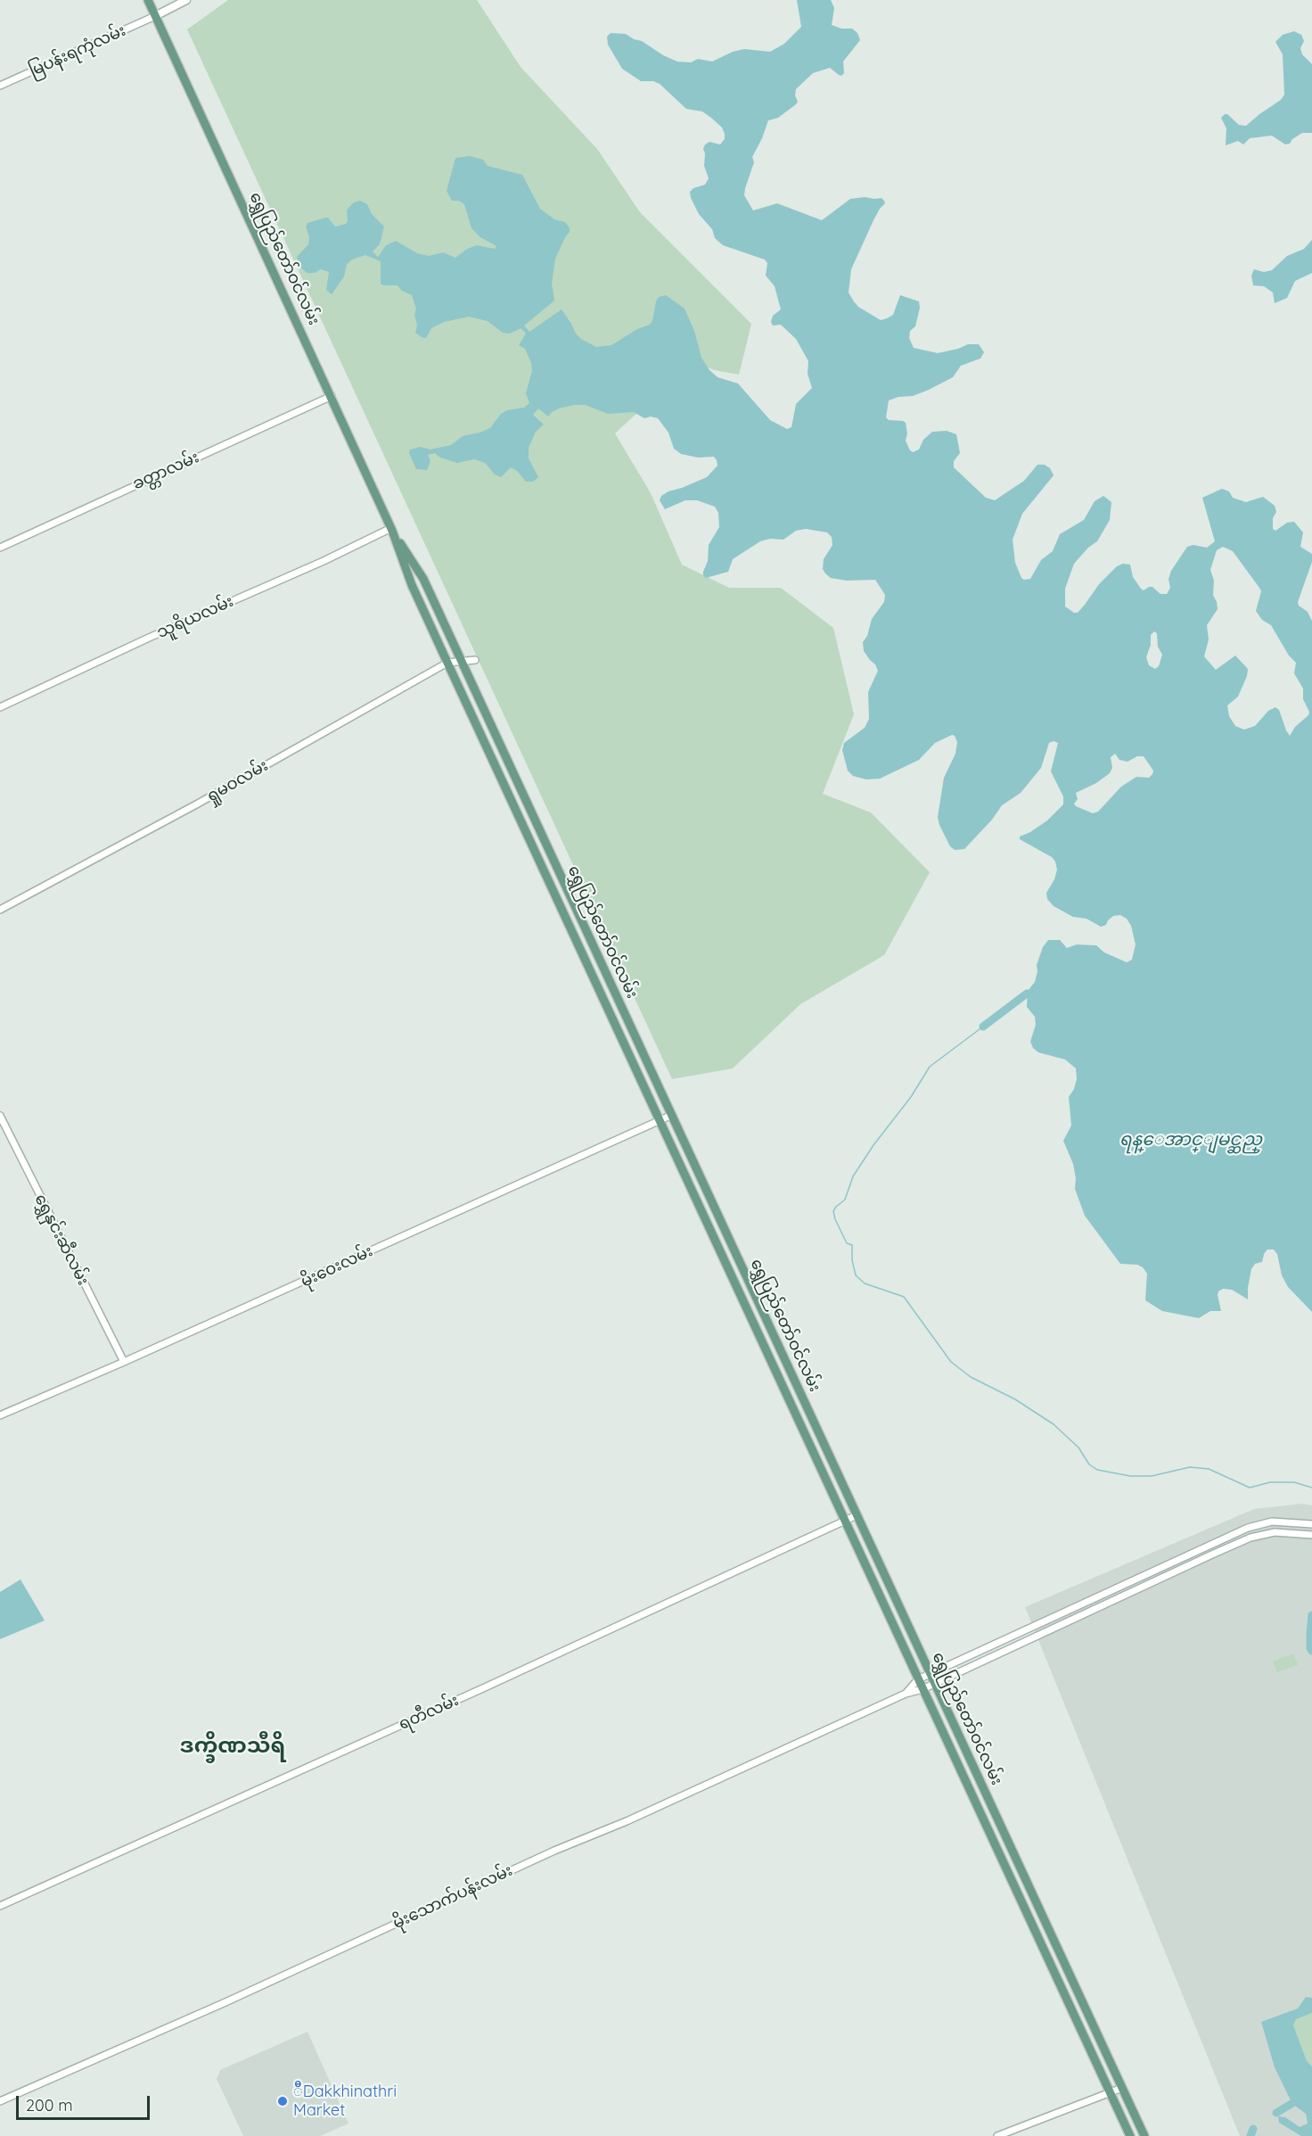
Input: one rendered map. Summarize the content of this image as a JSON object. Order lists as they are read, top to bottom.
{
  "streets": {
    "main road": ["ရွှေပြည်တော်ဝင်လမ်း"],
    "street": [
      "မြပန်းရကုံလမ်း",
      "ခတ္တာလမ်း",
      "သူရိယလမ်း",
      "ရှုမဝလမ်း",
      "ရွှေနှင်းဆီလမ်း",
      "မိုးဝေးလမ်း",
      "ရတီလမ်း",
      "မိုးသောက်ပန်းလမ်း"
    ]
  },
  "crossings": [
    ["မြပန်းရကုံလမ်း", "ရွှေပြည်တော်ဝင်လမ်း"],
    ["ရွှေပြည်တော်ဝင်လမ်း", "ခတ္တာလမ်း"],
    ["ရွှေပြည်တော်ဝင်လမ်း", "သူရိယလမ်း"],
    ["ရွှေပြည်တော်ဝင်လမ်း", "ရှုမဝလမ်း"],
    ["ရွှေပြည်တော်ဝင်လမ်း", "မိုးဝေးလမ်း"],
    ["ရွှေပြည်တော်ဝင်လမ်း", "ရတီလမ်း"],
    ["ရွှေနှင်းဆီလမ်း", "မိုးဝေးလမ်း"]
  ],
  "districts": ["ဒက္ခိဏသီရိ"],
  "water": ["ရန္ေအာင္ျမင္ဆည္"],
  "places": ["ီDakkhinathri Market"],
  "scale_bar": "200 m"
}
